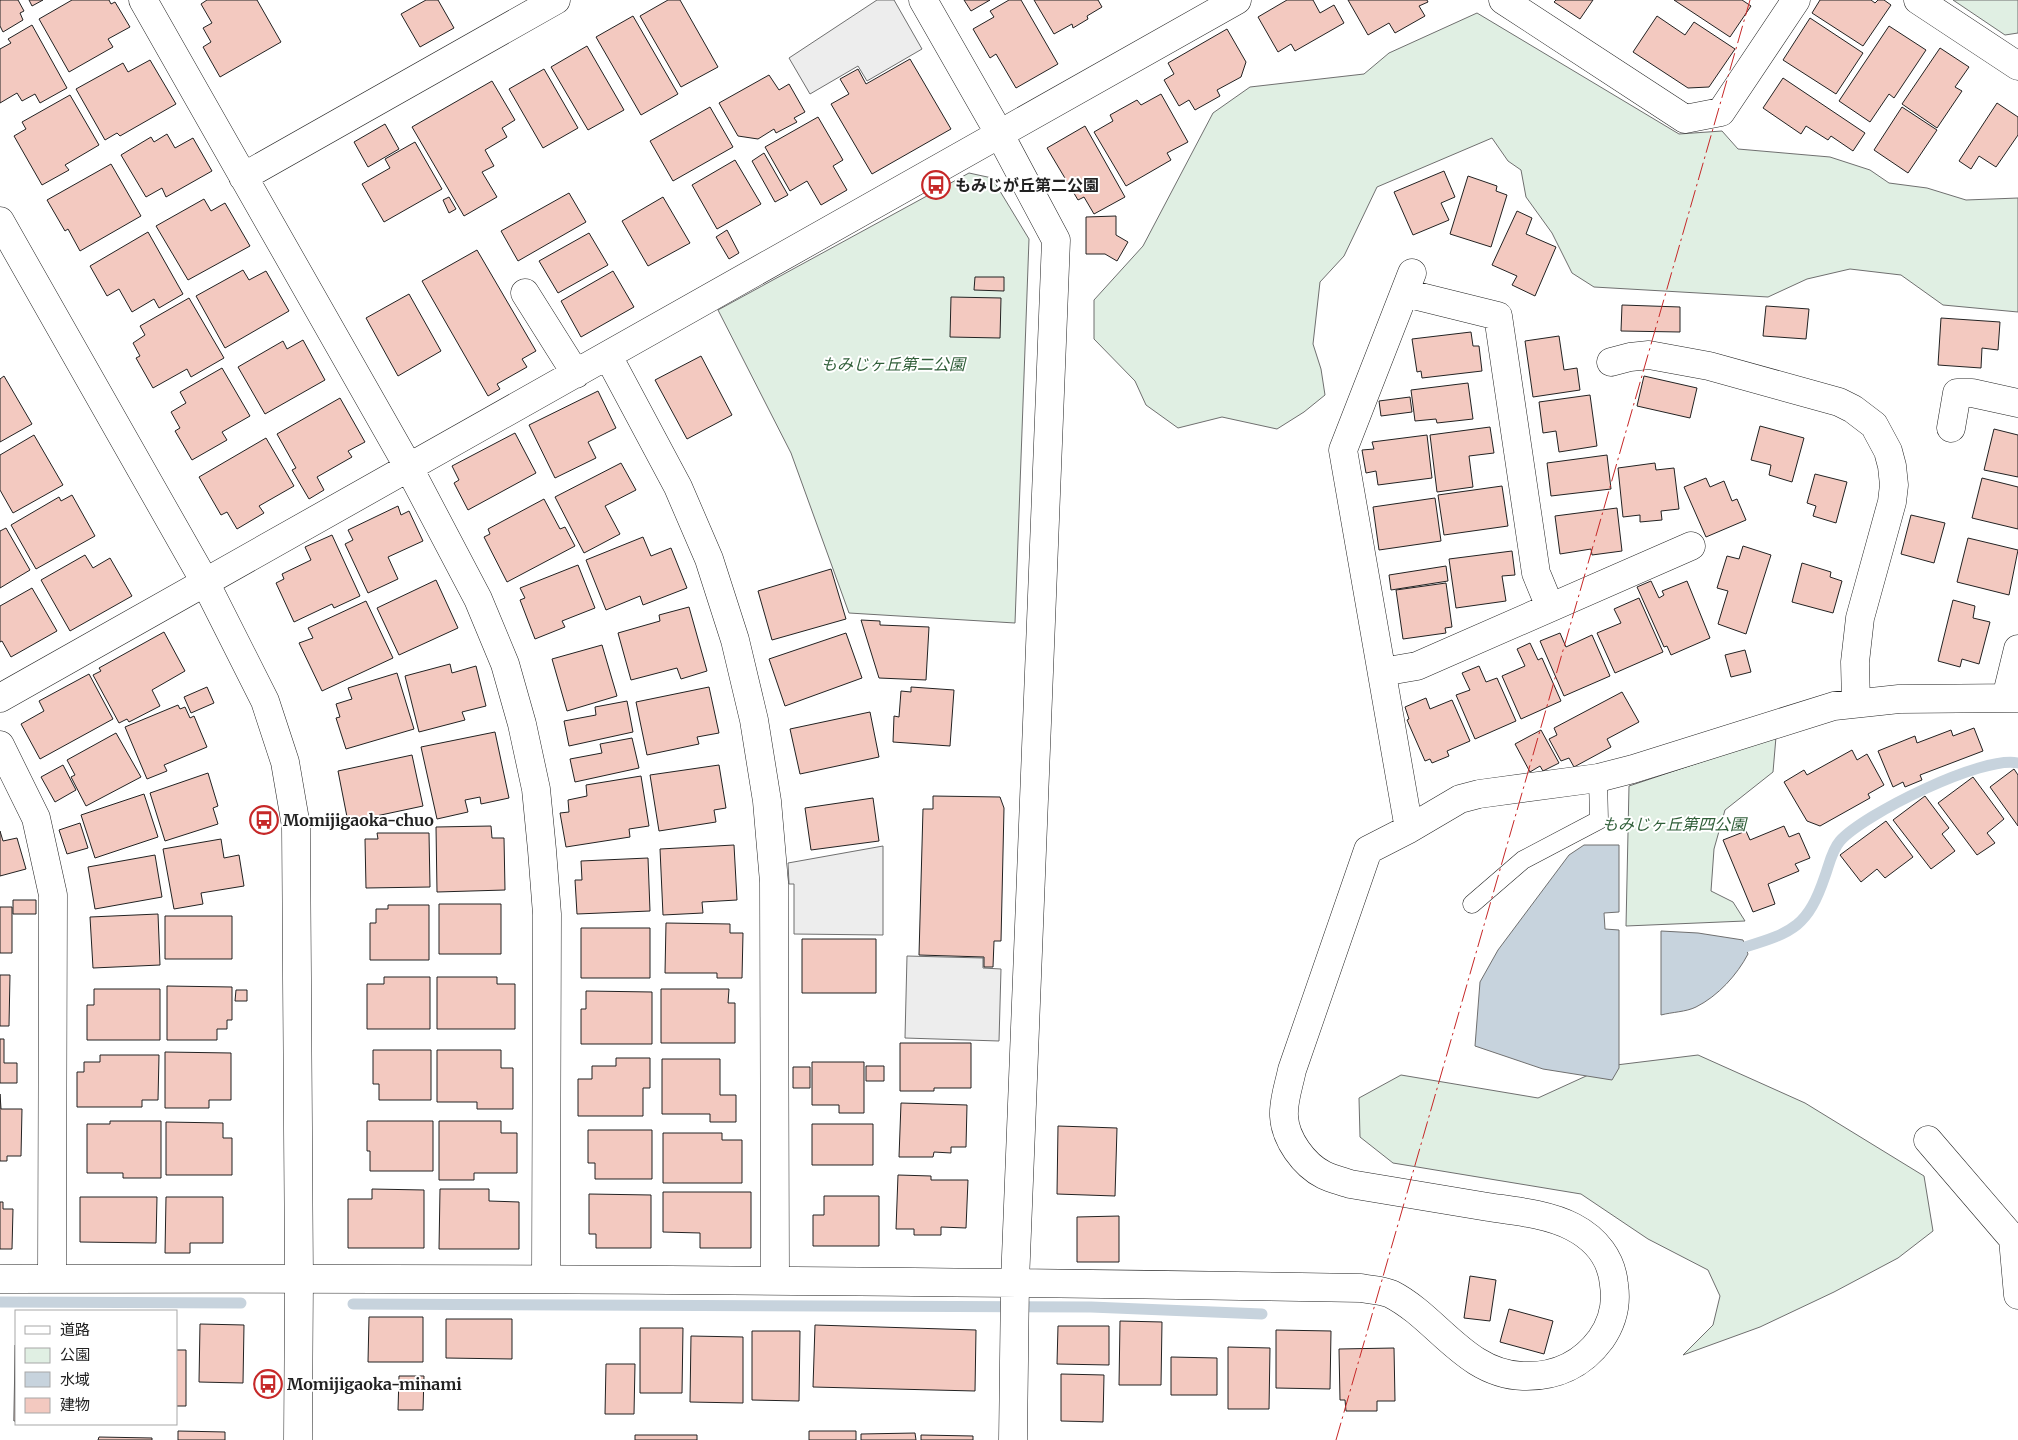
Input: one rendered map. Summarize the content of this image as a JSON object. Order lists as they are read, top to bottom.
{
  "parks": ["もみじヶ丘第二公園", "もみじヶ丘第四公園"],
  "places": {
    "bus stop": ["もみじが丘第二公園", "Momijigaoka-chuo", "Momijigaoka-minami"]
  },
  "legend": [
    "道路",
    "公園",
    "水域",
    "建物"
  ]
}
